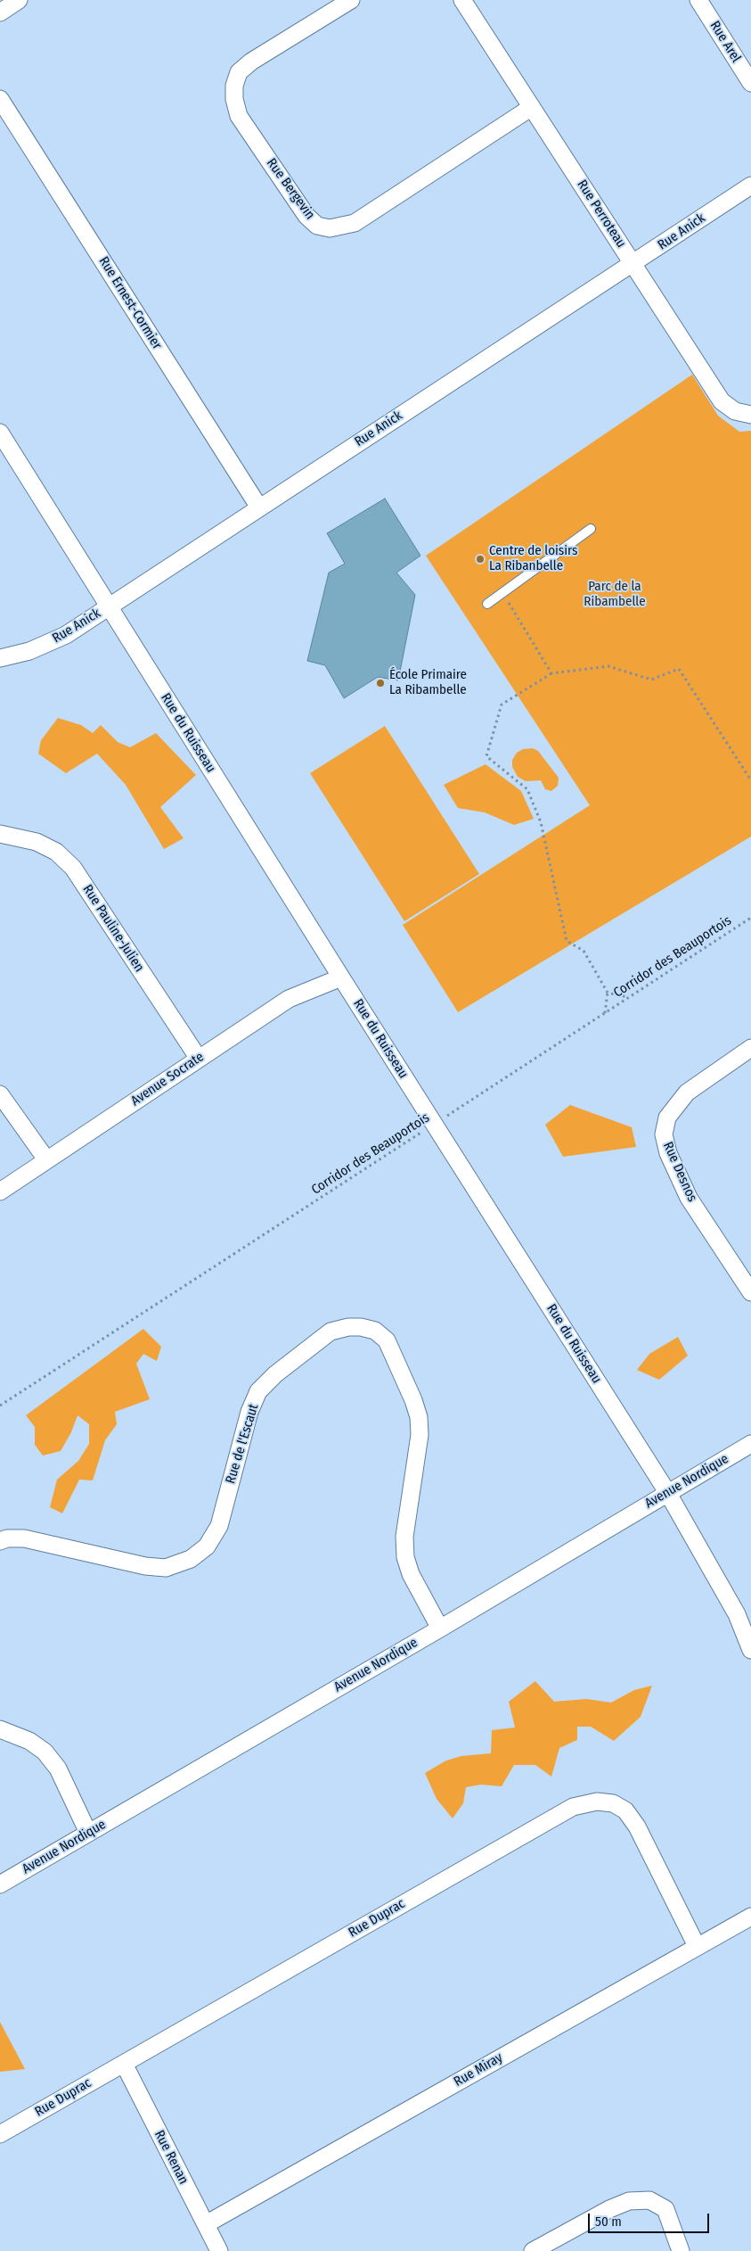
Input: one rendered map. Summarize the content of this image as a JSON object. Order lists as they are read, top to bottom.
{
  "streets": {
    "street": [
      "Rue Arel",
      "Rue Bergevin",
      "Rue Perroteau",
      "Rue Anick",
      "Rue Ernest-Cormier",
      "Rue du Ruisseau",
      "Rue Pauline-Julien",
      "Avenue Socrate",
      "Rue Desnos",
      "Rue de l'Escaut",
      "Avenue Nordique",
      "Rue Duprac",
      "Rue Miray",
      "Rue Renan"
    ],
    "path": ["Corridor des Beauportois"]
  },
  "crossings": [
    ["Rue Bergevin", "Rue Perroteau"],
    ["Rue Perroteau", "Rue Anick"],
    ["Rue Anick", "Rue Ernest-Cormier"],
    ["Rue Anick", "Rue du Ruisseau"],
    ["Rue du Ruisseau", "Corridor des Beauportois"],
    ["Rue du Ruisseau", "Avenue Socrate"],
    ["Rue du Ruisseau", "Avenue Nordique"],
    ["Rue Pauline-Julien", "Avenue Socrate"],
    ["Rue de l'Escaut", "Avenue Nordique"],
    ["Rue Duprac", "Rue Miray"],
    ["Rue Duprac", "Rue Renan"],
    ["Rue Miray", "Rue Renan"]
  ],
  "parks": ["Parc de la Ribambelle"],
  "places": ["Centre de loisirs La Ribanbelle", "École Primaire La Ribambelle"],
  "scale_bar": "50 m"
}
